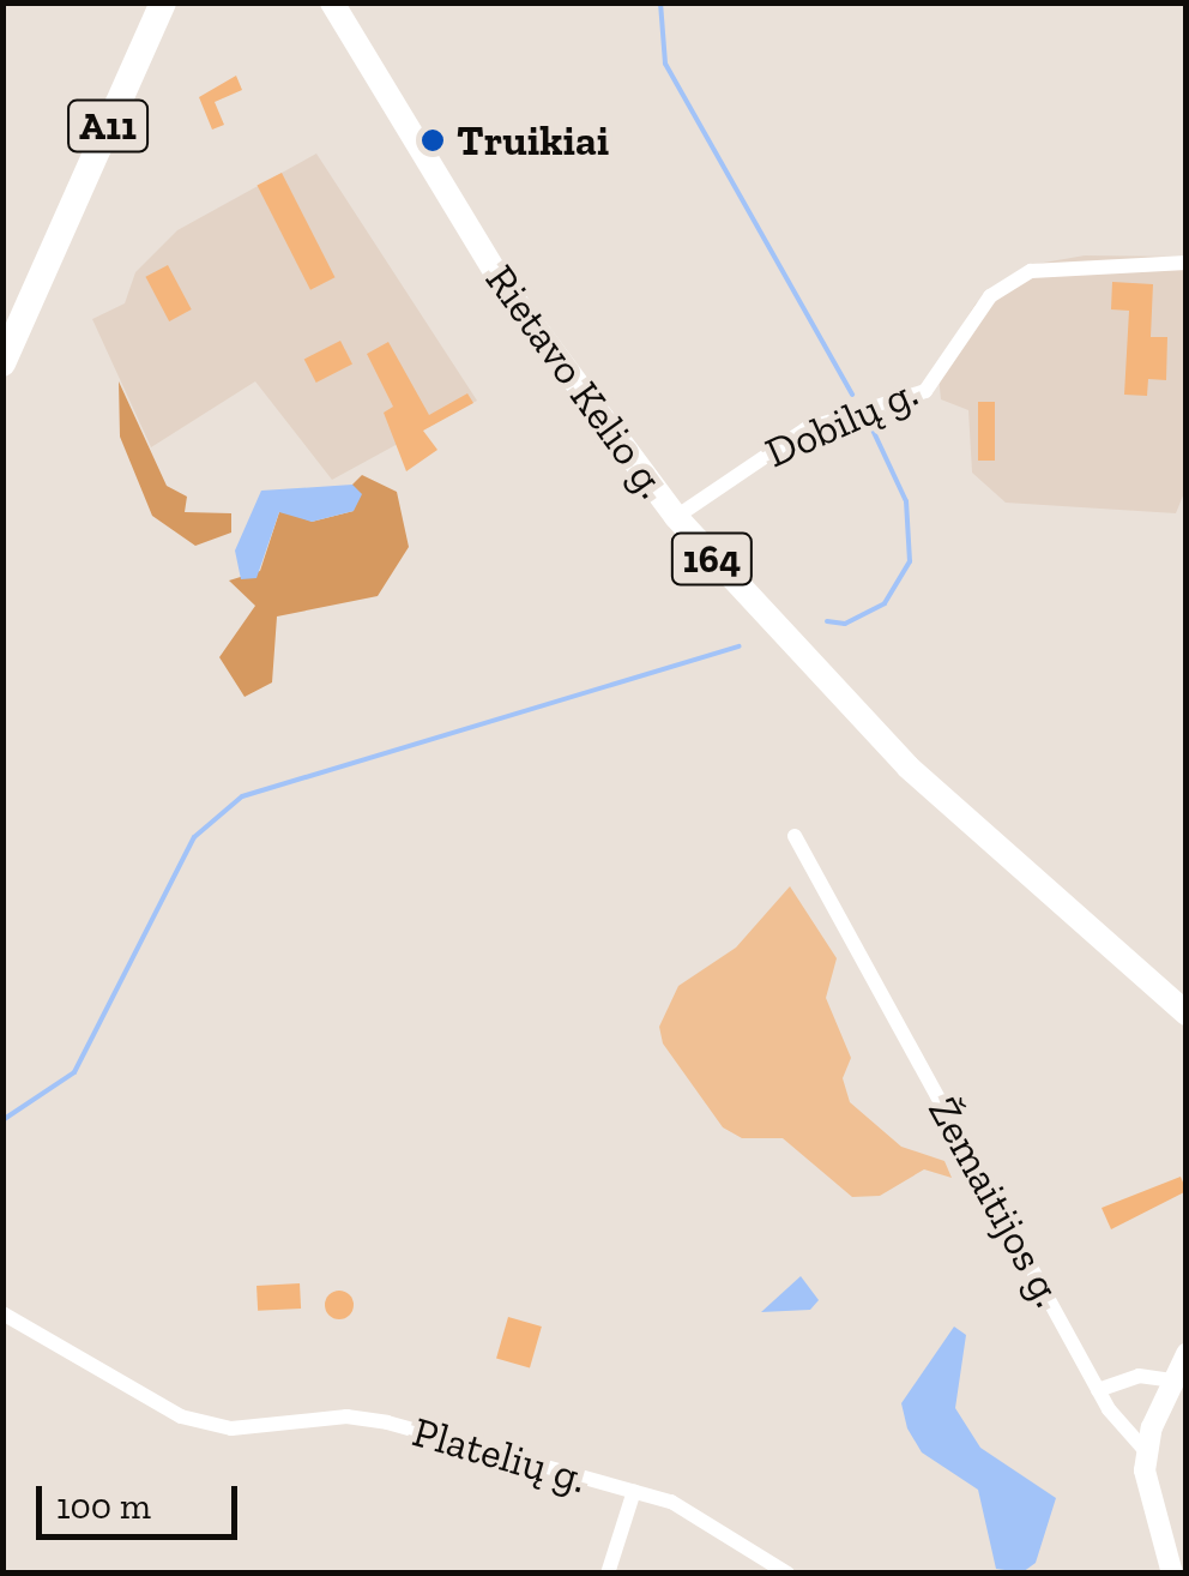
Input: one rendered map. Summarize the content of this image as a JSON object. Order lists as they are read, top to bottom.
{
  "streets": {
    "highway": ["A11"],
    "main road": ["Rietavo Kelio g.", "164"],
    "street": ["Dobilų g.", "Žemaitijos g.", "Platelių g."]
  },
  "crossings": [
    ["Rietavo Kelio g.", "Dobilų g."]
  ],
  "places": ["Truikiai"],
  "scale_bar": "100 m"
}
